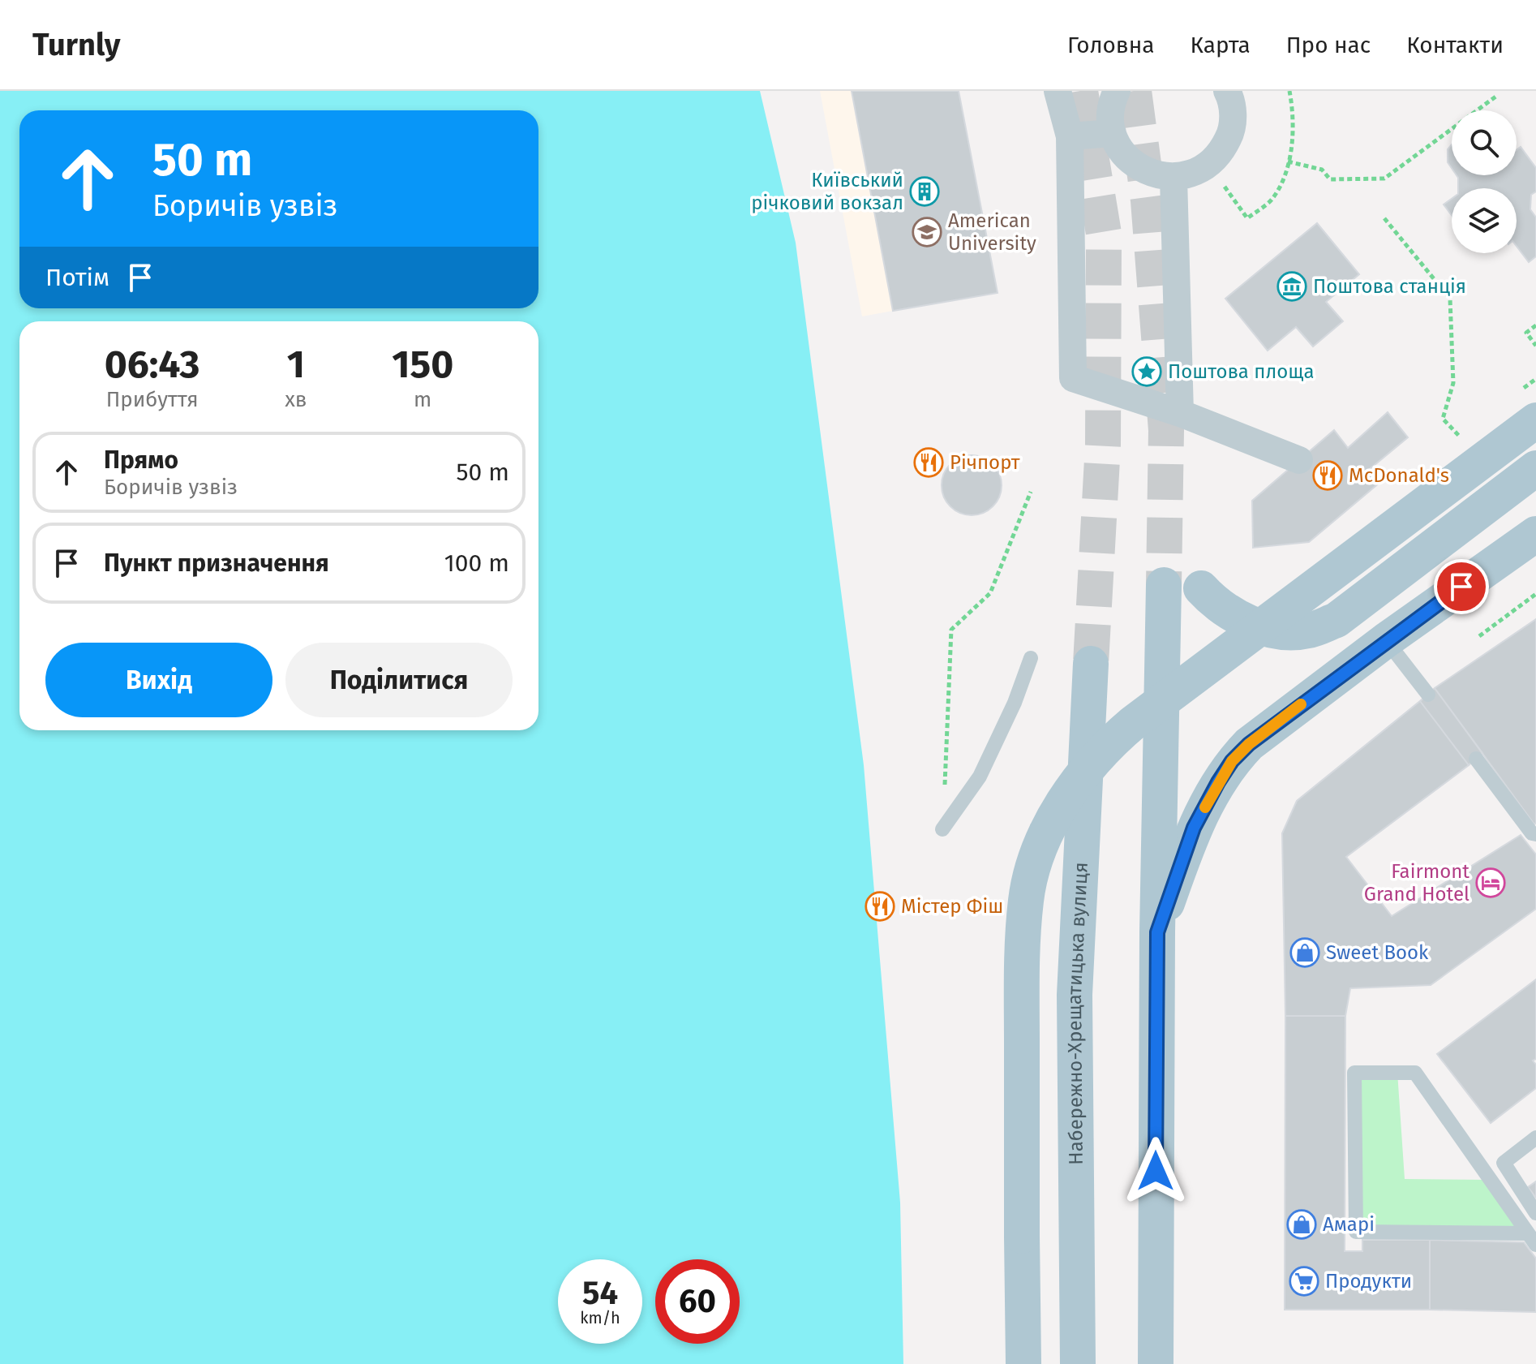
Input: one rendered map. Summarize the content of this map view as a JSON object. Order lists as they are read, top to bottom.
{
  "streets": {
    "main road": ["Набережно-Хрещатицька вулиця"]
  },
  "places": {
    "building": ["Київський річковий вокзал"],
    "school or university": ["American University"],
    "museum": ["Поштова станція"],
    "place": ["Поштова площа"],
    "restaurant": ["Річпорт", "McDonald's", "Містер Фіш"],
    "hotel": ["Fairmont Grand Hotel"],
    "shop": ["Sweet Book", "Амарі"],
    "supermarket": ["Продукти"]
  },
  "page": {
    "header": "Turnly",
    "nav": [
      "Головна",
      "Карта",
      "Про нас",
      "Контакти"
    ],
    "turn": ["50 m", "Боричів узвіз"],
    "then": "Потім",
    "eta": [
      "06:43",
      "Прибуття",
      "1",
      "хв",
      "150",
      "m"
    ],
    "list": [
      {
        "name": "Прямо",
        "note": "Боричів узвіз",
        "value": "50 m"
      },
      {
        "name": "Пункт призначення",
        "value": "100 m"
      }
    ],
    "buttons": ["Вихід", "Поділитися"],
    "speed": "54 km/h",
    "limit": "60"
  }
}
